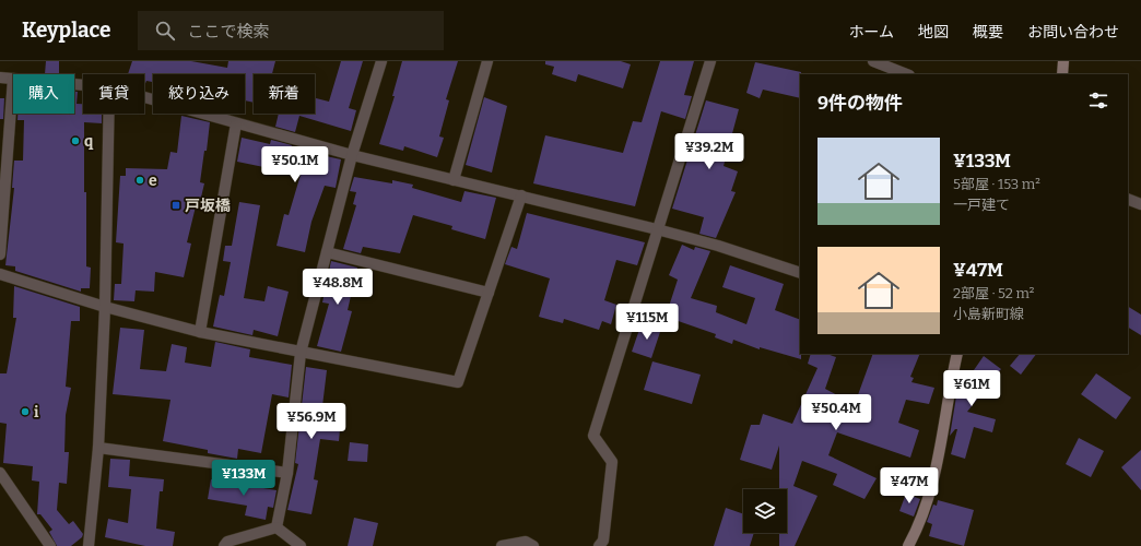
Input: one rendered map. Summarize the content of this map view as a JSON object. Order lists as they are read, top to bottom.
{
  "places": {
    "other": ["q", "e", "i"],
    "transit": ["戸坂橋"]
  },
  "page": {
    "header": "Keyplace",
    "search": "ここで検索",
    "nav": [
      "ホーム",
      "地図",
      "概要",
      "お問い合わせ"
    ],
    "chip": [
      "購入",
      "賃貸",
      "絞り込み",
      "新着"
    ],
    "heading": "9件の物件",
    "list": [
      {
        "name": "¥133M",
        "note": "5部屋 · 153 m² · 一戸建て"
      },
      {
        "name": "¥47M",
        "note": "2部屋 · 52 m² · 小島新町線"
      }
    ],
    "price": [
      "¥39.2M",
      "¥50.1M",
      "¥48.8M",
      "¥115M",
      "¥61M",
      "¥50.4M",
      "¥56.9M",
      "¥133M",
      "¥47M"
    ]
  }
}
